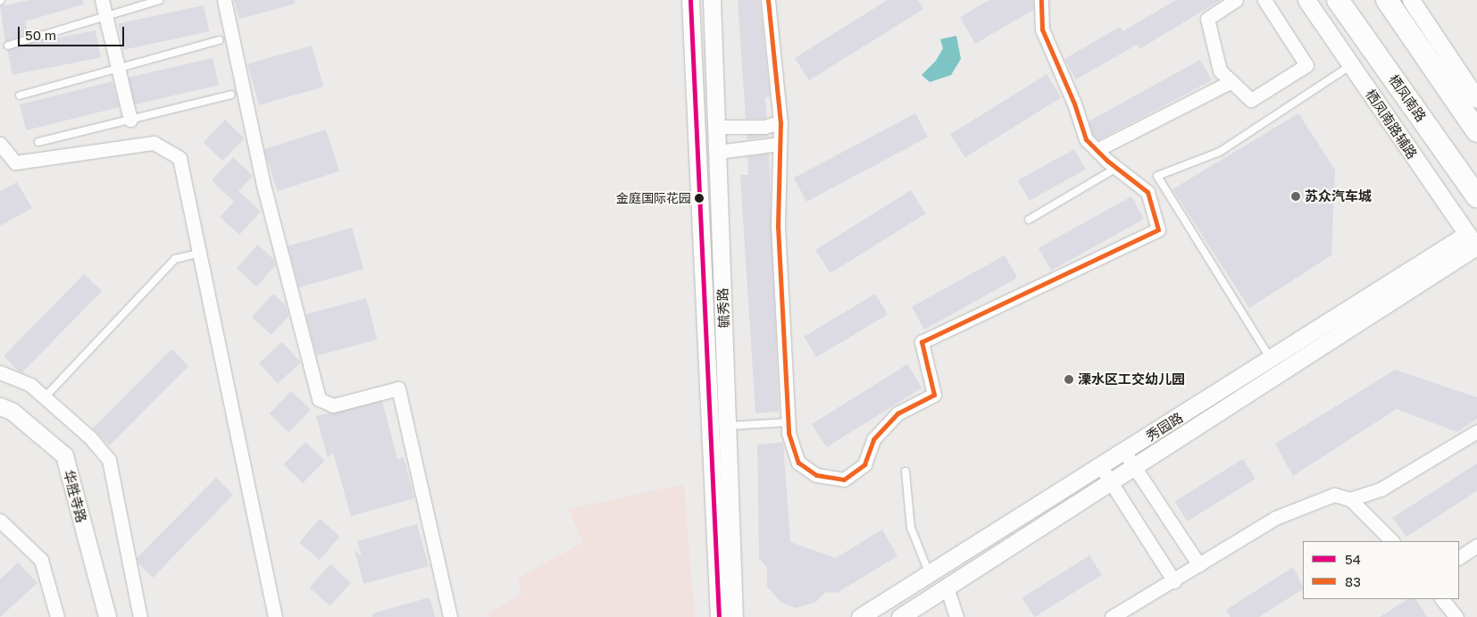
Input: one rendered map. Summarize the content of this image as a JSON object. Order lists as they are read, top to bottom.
{
  "streets": {
    "main road": ["栖凤南路"],
    "street": [
      "栖凤南路辅路",
      "毓秀路",
      "秀园路",
      "华胜寺路"
    ]
  },
  "crossings": [
    ["栖凤南路辅路", "秀园路"]
  ],
  "places": ["苏众汽车城", "金庭国际花园", "溧水区工交幼儿园"],
  "lines": ["transit line 54", "transit line 83"],
  "legend": ["54", "83"],
  "scale_bar": "50 m"
}
